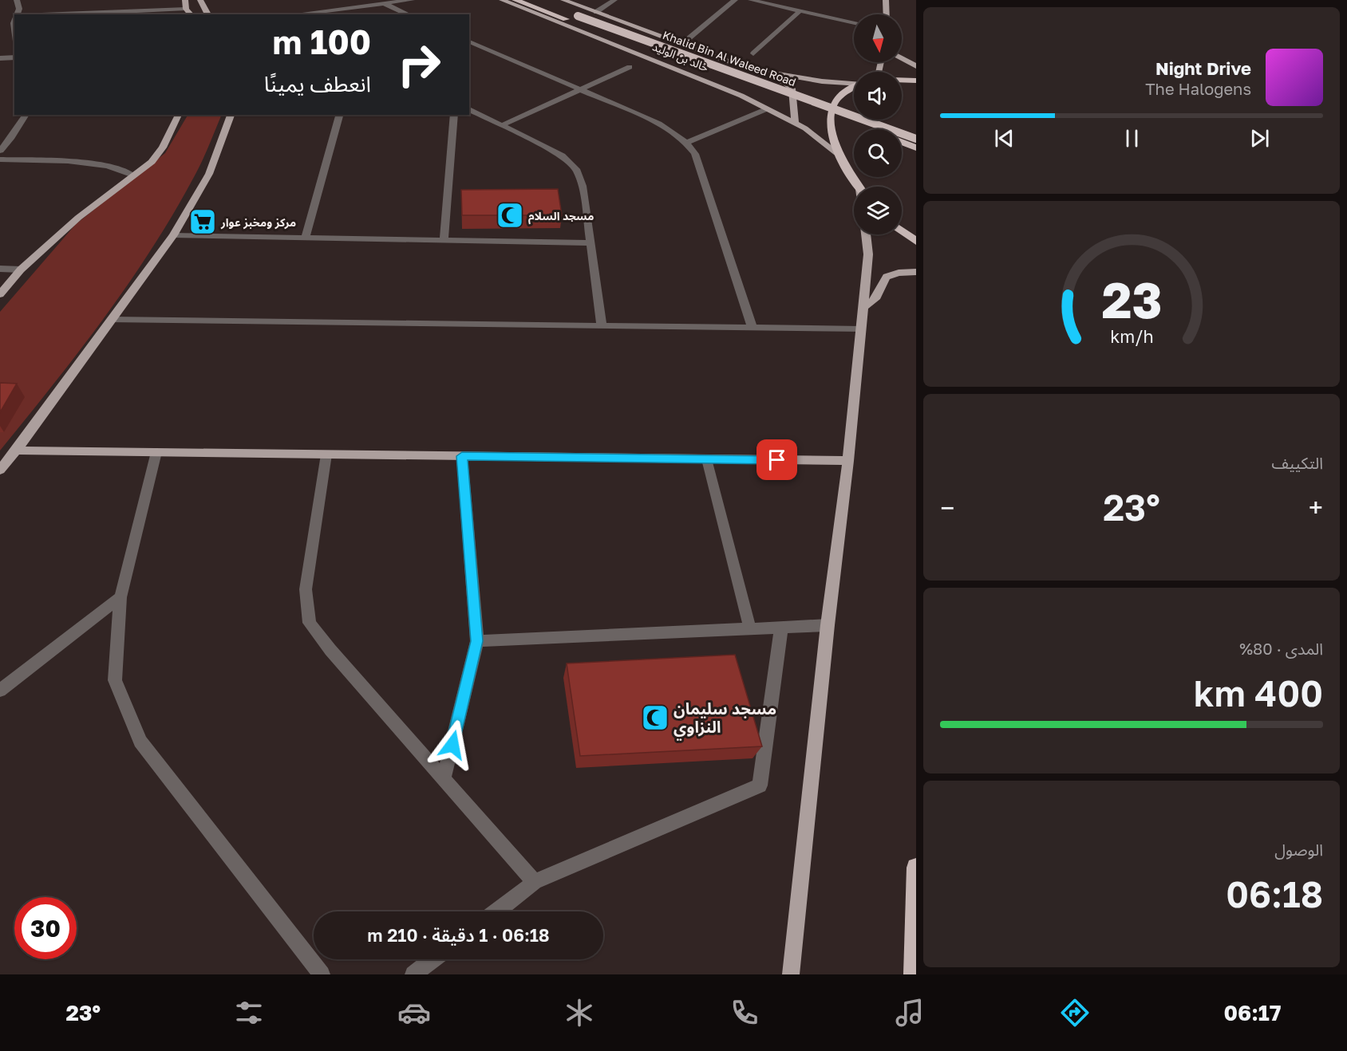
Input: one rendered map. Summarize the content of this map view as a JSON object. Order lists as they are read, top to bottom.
{
  "streets": {
    "highway": ["خالد بن الوليد", "Khalid Bin Al Waleed Road"]
  },
  "places": {
    "mosque": ["مسجد السلام", "مسجد سليمان النزاوي"],
    "supermarket": ["مركز ومخبز عوار"]
  },
  "north": "bottom",
  "page": {
    "turn": ["100 m", "انعطف يمينًا"],
    "song": ["Night Drive", "The Halogens"],
    "tile": [
      "التكييف",
      ["المدى · 80%", "400 km"],
      ["الوصول", "06:18"]
    ],
    "heat": ["−", "23°", "+"],
    "limit": "30",
    "trip": "06:18 · 1 دقيقة · 210 m",
    "tabs": ["06:17", "23°"],
    "gauge": ["23", "km/h"]
  }
}
